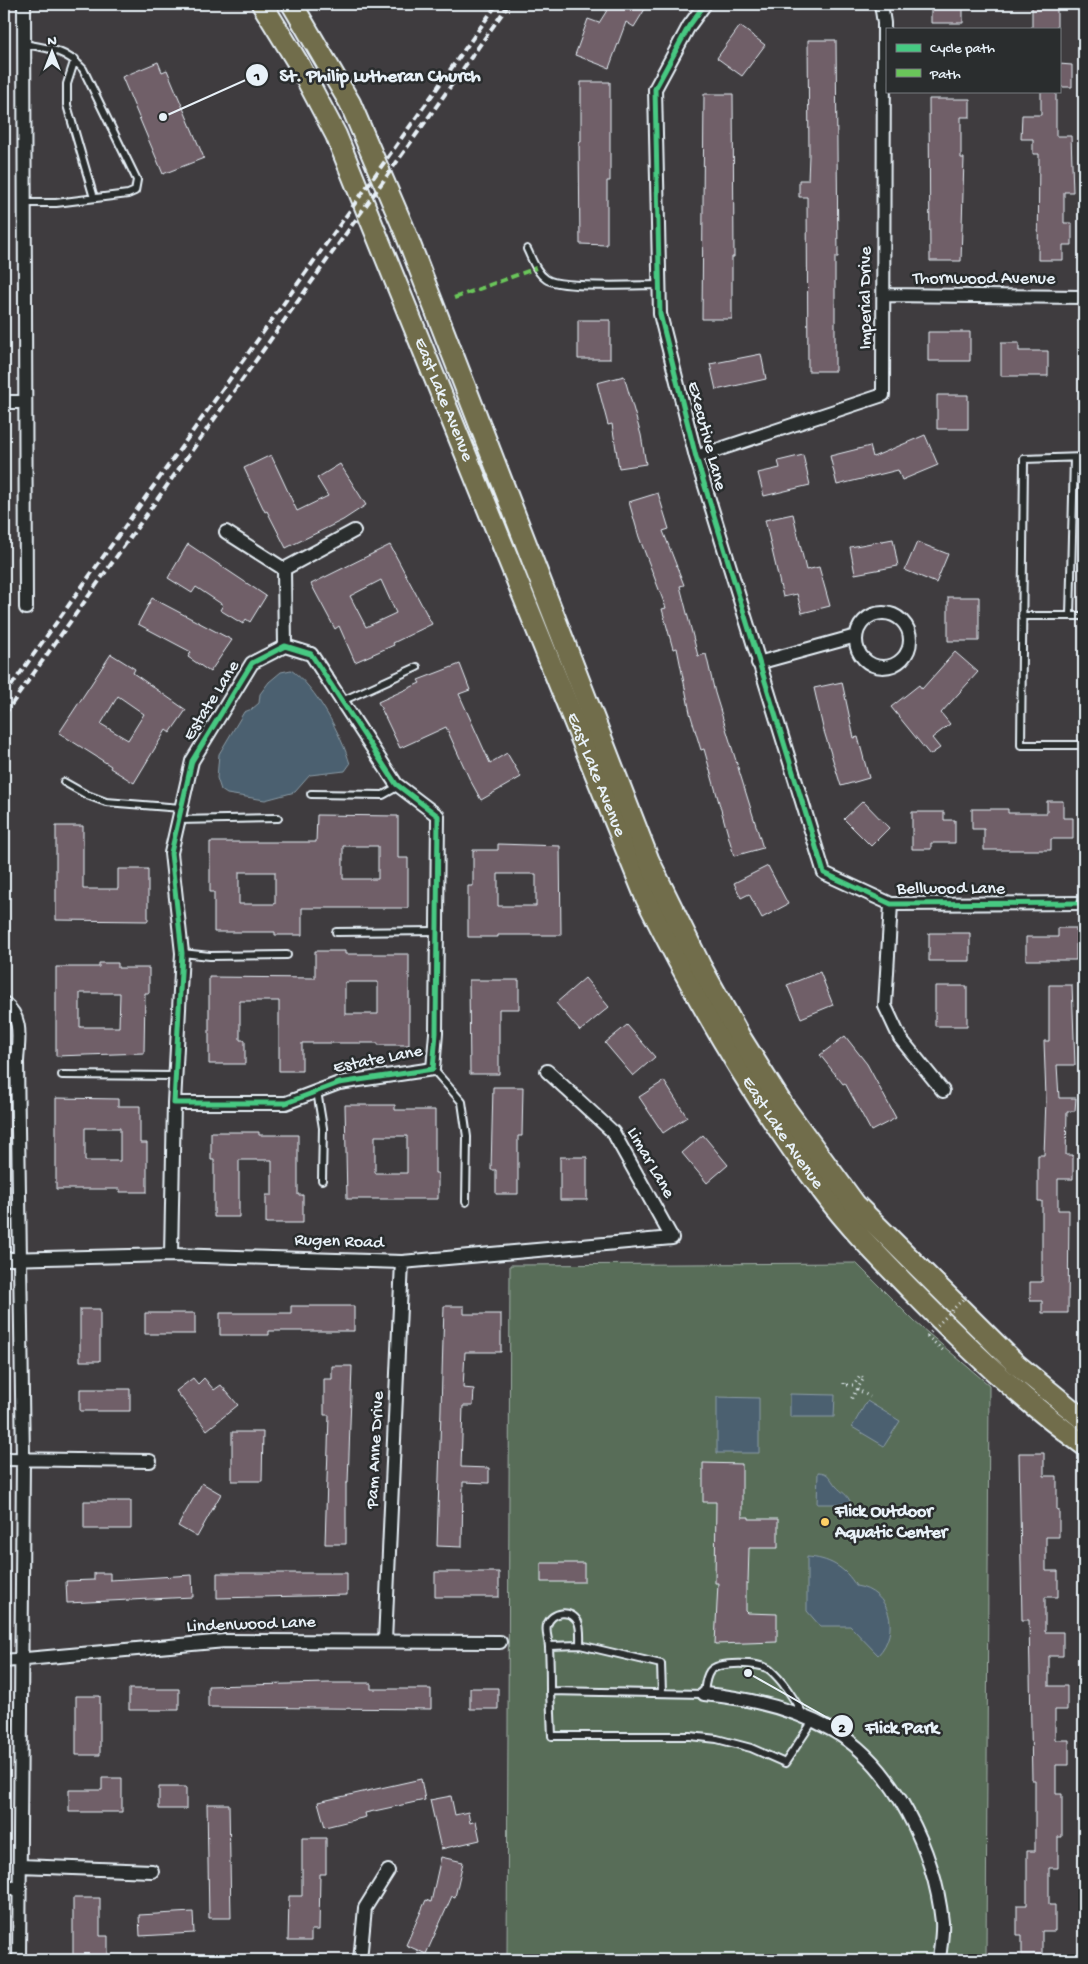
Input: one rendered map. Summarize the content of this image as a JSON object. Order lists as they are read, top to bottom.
{
  "streets": {
    "main road": ["East Lake Avenue"],
    "street": [
      "Thornwood Avenue",
      "Imperial Drive",
      "Executive Lane",
      "Estate Lane",
      "Bellwood Lane",
      "Limar Lane",
      "Rugen Road",
      "Pam Anne Drive",
      "Lindenwood Lane"
    ]
  },
  "crossings": [
    ["Thornwood Avenue", "Imperial Drive"],
    ["Imperial Drive", "Executive Lane"],
    ["Executive Lane", "Bellwood Lane"],
    ["Estate Lane", "Rugen Road"],
    ["Limar Lane", "Rugen Road"],
    ["Rugen Road", "Pam Anne Drive"],
    ["Pam Anne Drive", "Lindenwood Lane"]
  ],
  "places": ["St. Philip Lutheran Church", "Flick Outdoor Aquatic Center", "Flick Park"],
  "legend": ["Cycle path", "Path"],
  "north": "top"
}
